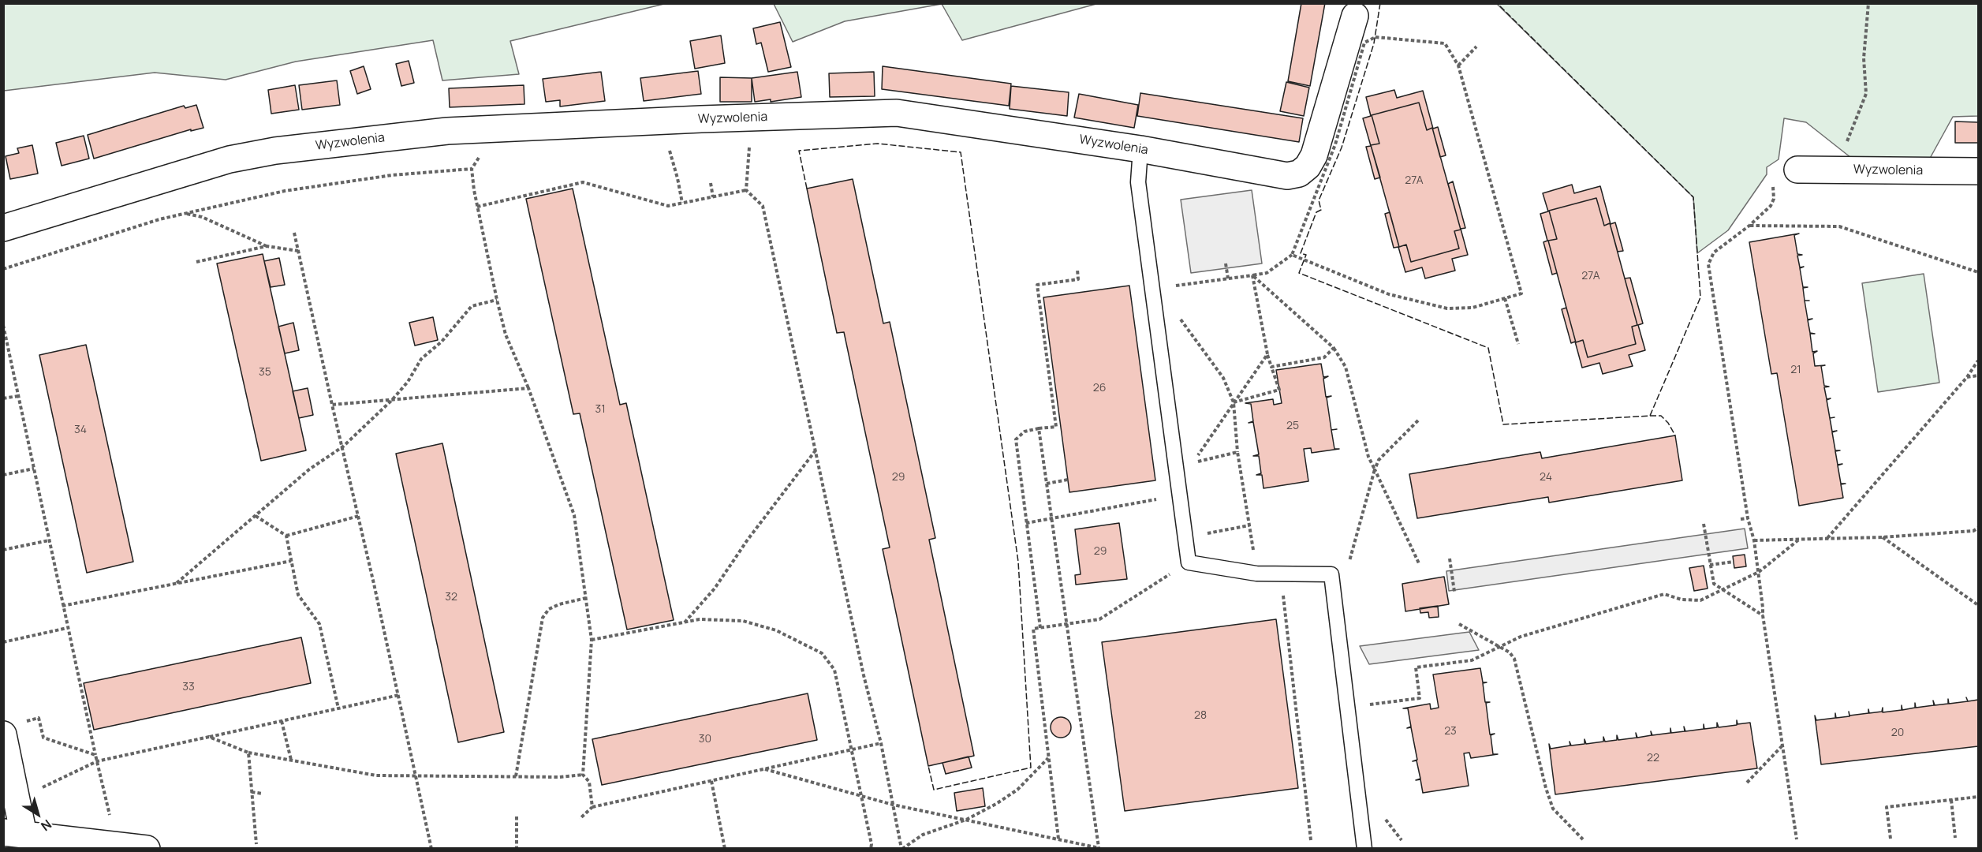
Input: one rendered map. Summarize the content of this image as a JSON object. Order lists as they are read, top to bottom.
{
  "streets": {
    "street": ["Wyzwolenia"]
  },
  "house_numbers": [
    "27A",
    "27A",
    "21",
    "35",
    "26",
    "31",
    "25",
    "34",
    "29",
    "24",
    "29",
    "32",
    "33",
    "28",
    "23",
    "20",
    "30",
    "22"
  ],
  "north": "bottom right"
}
